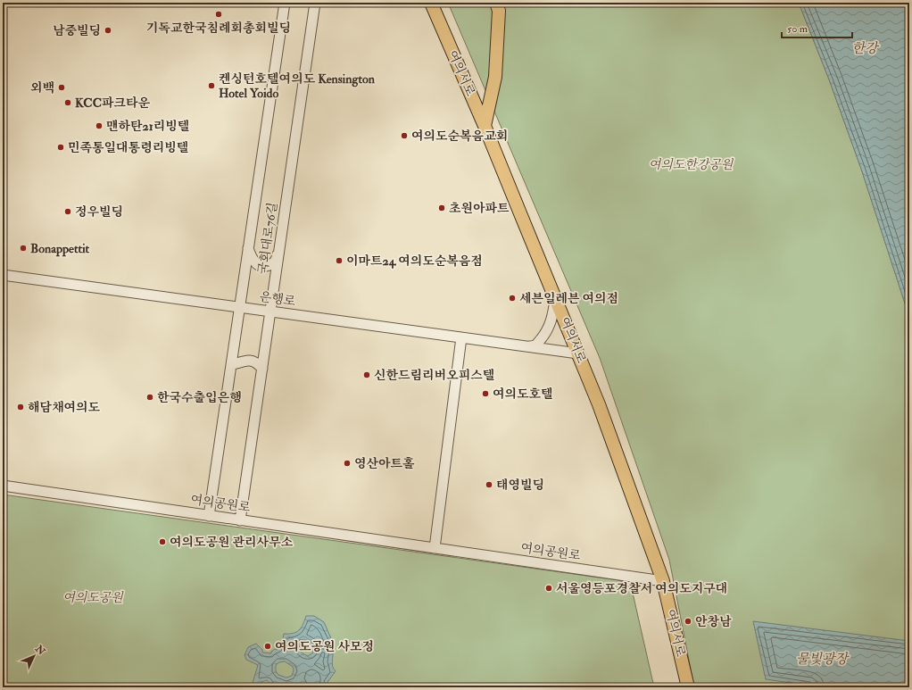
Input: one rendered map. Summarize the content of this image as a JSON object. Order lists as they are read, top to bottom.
{
  "streets": {
    "main road": ["여의서로"],
    "street": ["국회대로76길", "은행로", "여의공원로"]
  },
  "crossings": [
    ["여의서로", "은행로"],
    ["여의서로", "여의공원로"],
    ["국회대로76길", "은행로"],
    ["국회대로76길", "여의공원로"]
  ],
  "water": ["한강", "물빛광장"],
  "parks": ["여의도한강공원", "여의도공원"],
  "places": [
    "기독교한국침례회총회빌딩",
    "남중빌딩",
    "켄싱턴호텔여의도 Kensington Hotel Yoido",
    "외백",
    "KCC파크타운",
    "맨하탄21리빙텔",
    "여의도순복음교회",
    "민족통일대통령리빙텔",
    "초원아파트",
    "정우빌딩",
    "Bonappettit",
    "이마트24 여의도순복음점",
    "세븐일레븐 여의점",
    "신한드림리버오피스텔",
    "여의도호텔",
    "한국수출입은행",
    "해담채여의도",
    "영산아트홀",
    "태영빌딩",
    "여의도공원 관리사무소",
    "서울영등포경찰서 여의도지구대",
    "안창남",
    "여의도공원 사모정"
  ],
  "scale_bar": "50 m",
  "north": "top right"
}
